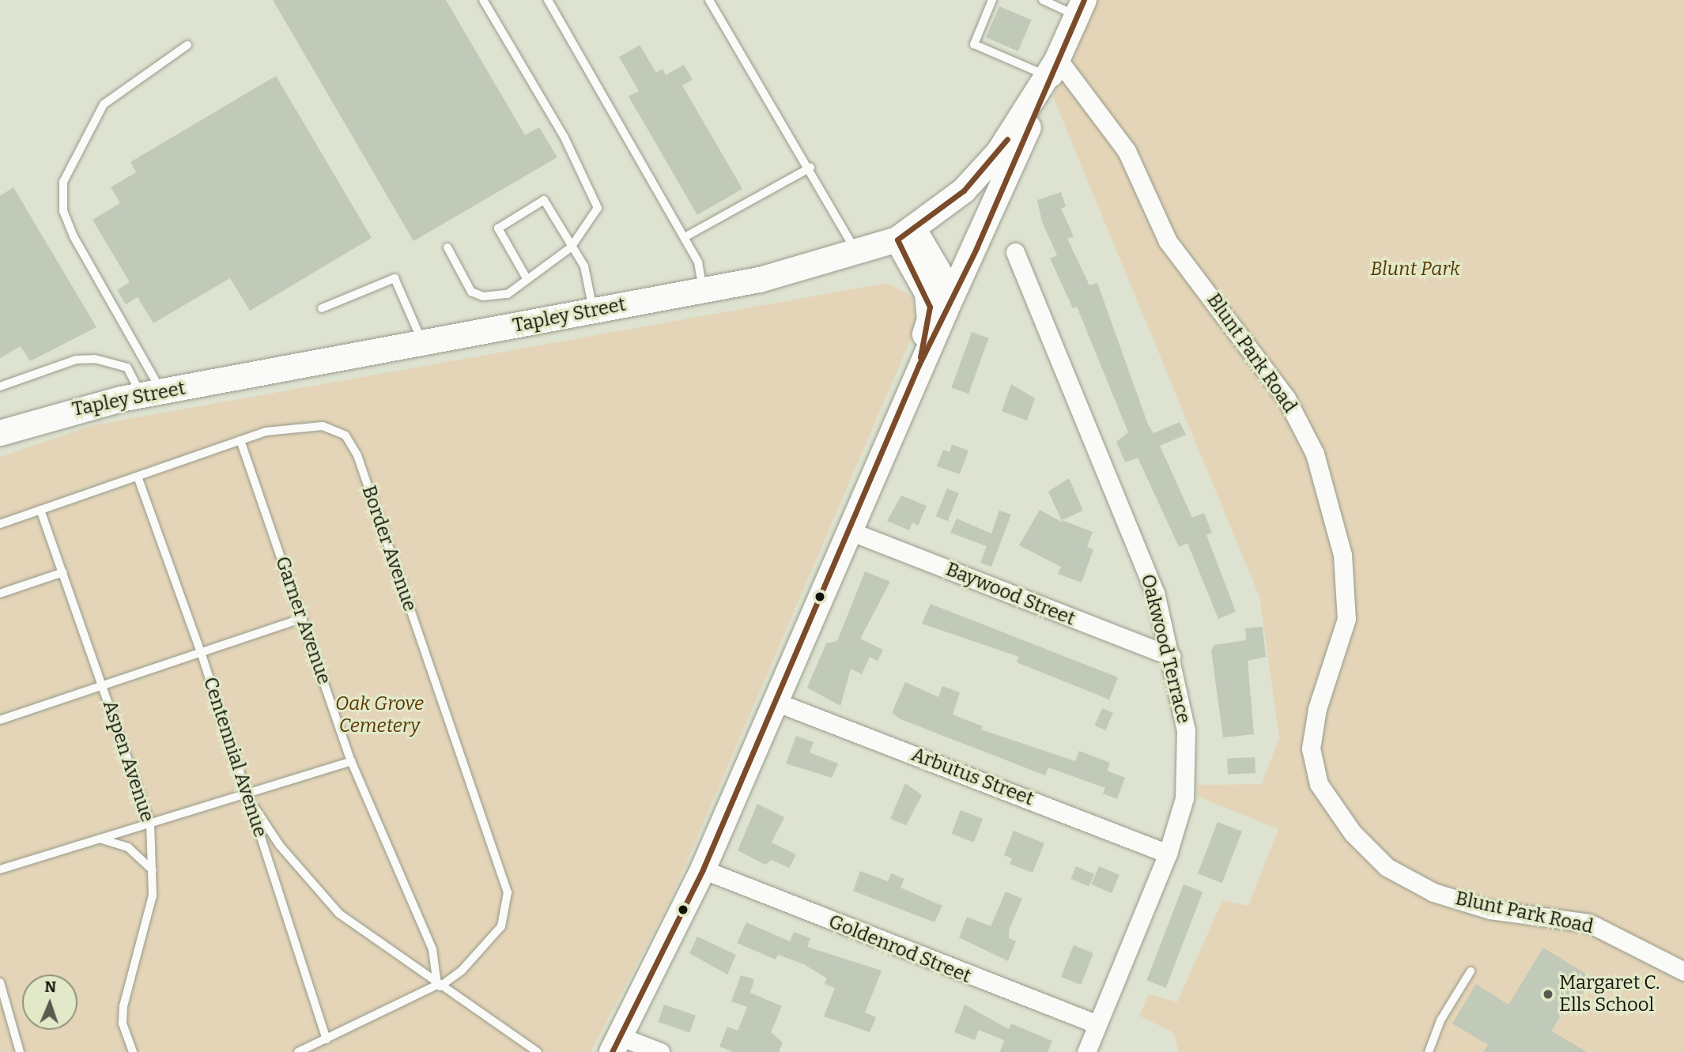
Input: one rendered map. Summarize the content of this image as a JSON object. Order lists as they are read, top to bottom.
{
  "streets": {
    "main road": ["Tapley Street"],
    "street": [
      "Blunt Park Road",
      "Baywood Street",
      "Oakwood Terrace",
      "Arbutus Street",
      "Goldenrod Street"
    ],
    "lane": [
      "Border Avenue",
      "Garner Avenue",
      "Centennial Avenue",
      "Aspen Avenue"
    ]
  },
  "crossings": [
    ["Tapley Street", "Blunt Park Road"],
    ["Border Avenue", "Garner Avenue"],
    ["Border Avenue", "Centennial Avenue"],
    ["Border Avenue", "Aspen Avenue"],
    ["Baywood Street", "Oakwood Terrace"],
    ["Oakwood Terrace", "Arbutus Street"],
    ["Oakwood Terrace", "Goldenrod Street"]
  ],
  "parks": ["Blunt Park", "Oak Grove Cemetery"],
  "places": ["Margaret C. Ells School"],
  "north": "top"
}
